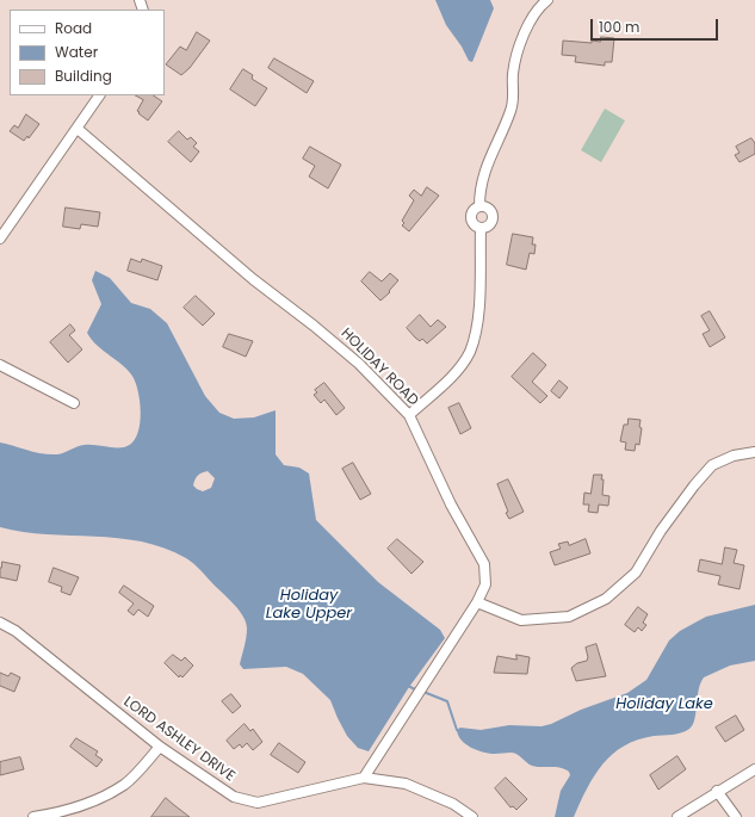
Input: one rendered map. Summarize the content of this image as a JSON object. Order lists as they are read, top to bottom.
{
  "streets": {
    "street": ["HOLIDAY ROAD", "LORD ASHLEY DRIVE"]
  },
  "crossings": [
    ["HOLIDAY ROAD", "LORD ASHLEY DRIVE"]
  ],
  "water": ["Holiday Lake Upper", "Holiday Lake"],
  "legend": ["Road", "Water", "Building"],
  "scale_bar": "100 m"
}
